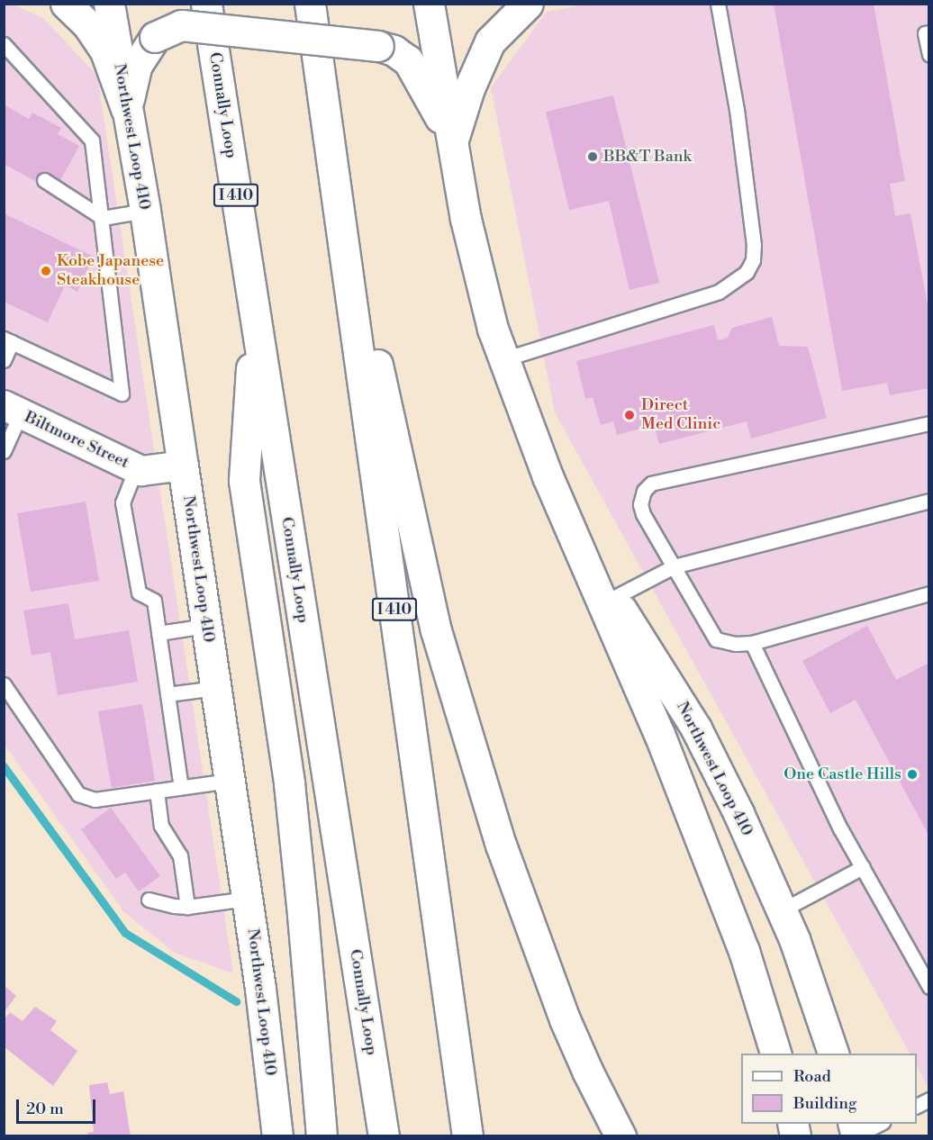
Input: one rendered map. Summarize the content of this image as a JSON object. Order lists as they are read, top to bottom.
{
  "streets": {
    "main road": ["Connally Loop", "Northwest Loop 410", "I 410"],
    "street": ["Biltmore Street"]
  },
  "crossings": [
    ["Northwest Loop 410", "Biltmore Street"]
  ],
  "places": [
    "BB&T Bank",
    "Kobe Japanese Steakhouse",
    "Direct Med Clinic",
    "One Castle Hills"
  ],
  "legend": ["Road", "Building"],
  "scale_bar": "20 m"
}
